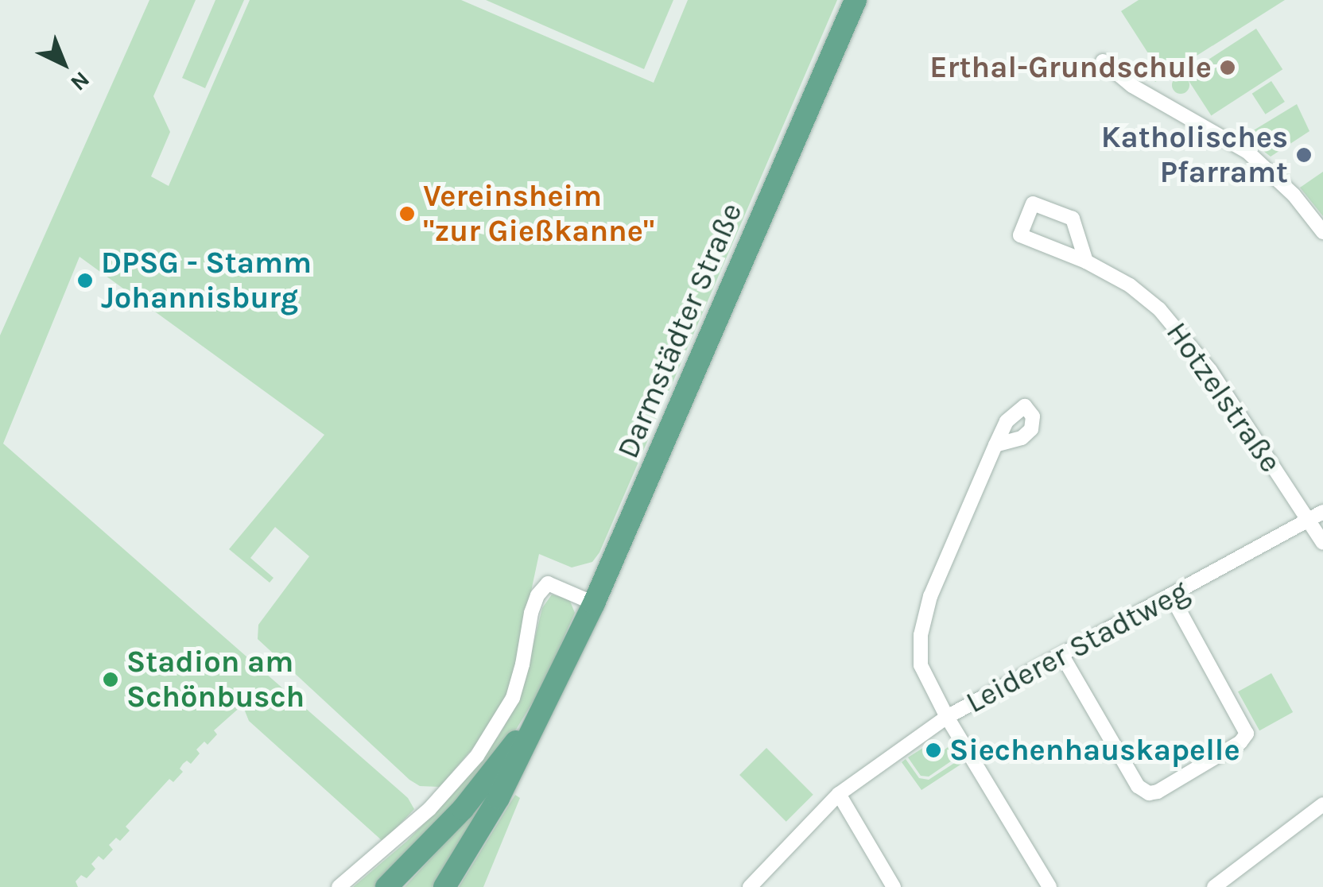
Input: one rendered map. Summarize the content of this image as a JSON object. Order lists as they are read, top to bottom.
{
  "streets": {
    "main road": ["Darmstädter Straße"],
    "street": ["Hotzelstraße", "Leiderer Stadtweg"]
  },
  "crossings": [
    ["Hotzelstraße", "Leiderer Stadtweg"]
  ],
  "places": [
    "Erthal-Grundschule",
    "Katholisches Pfarramt",
    "Vereinsheim \"zur Gießkanne\"",
    "DPSG - Stamm Johannisburg",
    "Stadion am Schönbusch",
    "Siechenhauskapelle"
  ],
  "north": "bottom right"
}
